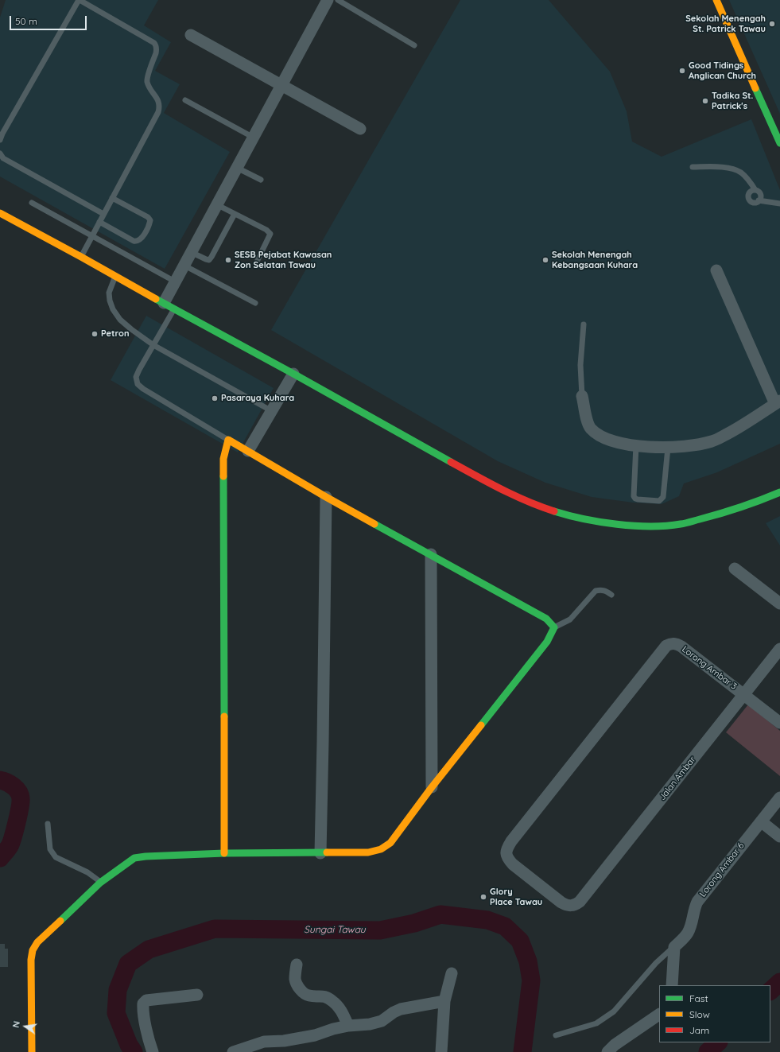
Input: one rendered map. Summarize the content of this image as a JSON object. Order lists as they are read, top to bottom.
{
  "streets": {
    "street": ["Lorong Ambar 3", "Jalan Ambar", "Lorong Ambar 6"]
  },
  "crossings": [
    ["Lorong Ambar 3", "Jalan Ambar"]
  ],
  "water": ["Sungai Tawau"],
  "places": [
    "Sekolah Menengah St. Patrick Tawau",
    "Good Tidings Anglican Church",
    "Tadika St. Patrick's",
    "SESB Pejabat Kawasan Zon Selatan Tawau",
    "Sekolah Menengah Kebangsaan Kuhara",
    "Petron",
    "Pasaraya Kuhara",
    "Glory Place Tawau"
  ],
  "legend": ["Fast", "Slow", "Jam"],
  "scale_bar": "50 m",
  "north": "left"
}
